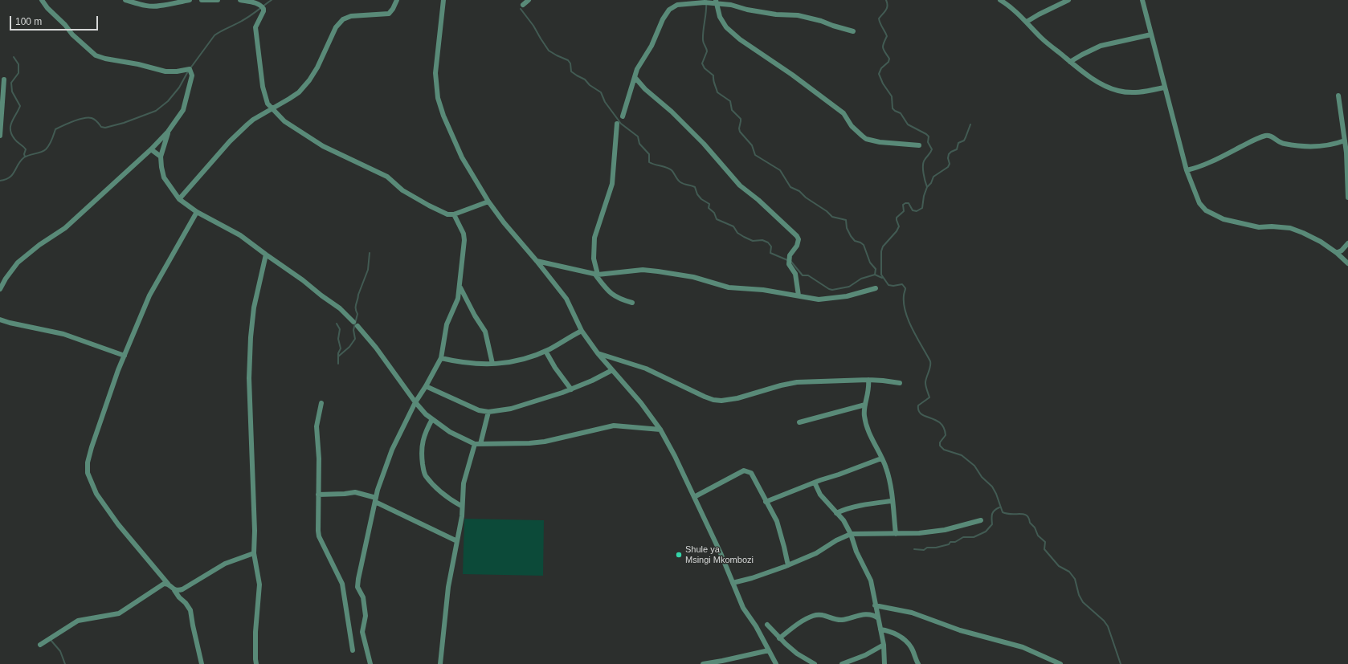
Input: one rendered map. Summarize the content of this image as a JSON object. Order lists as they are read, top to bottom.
{
  "places": ["Shule ya Msingi Mkombozi"],
  "scale_bar": "100 m"
}
